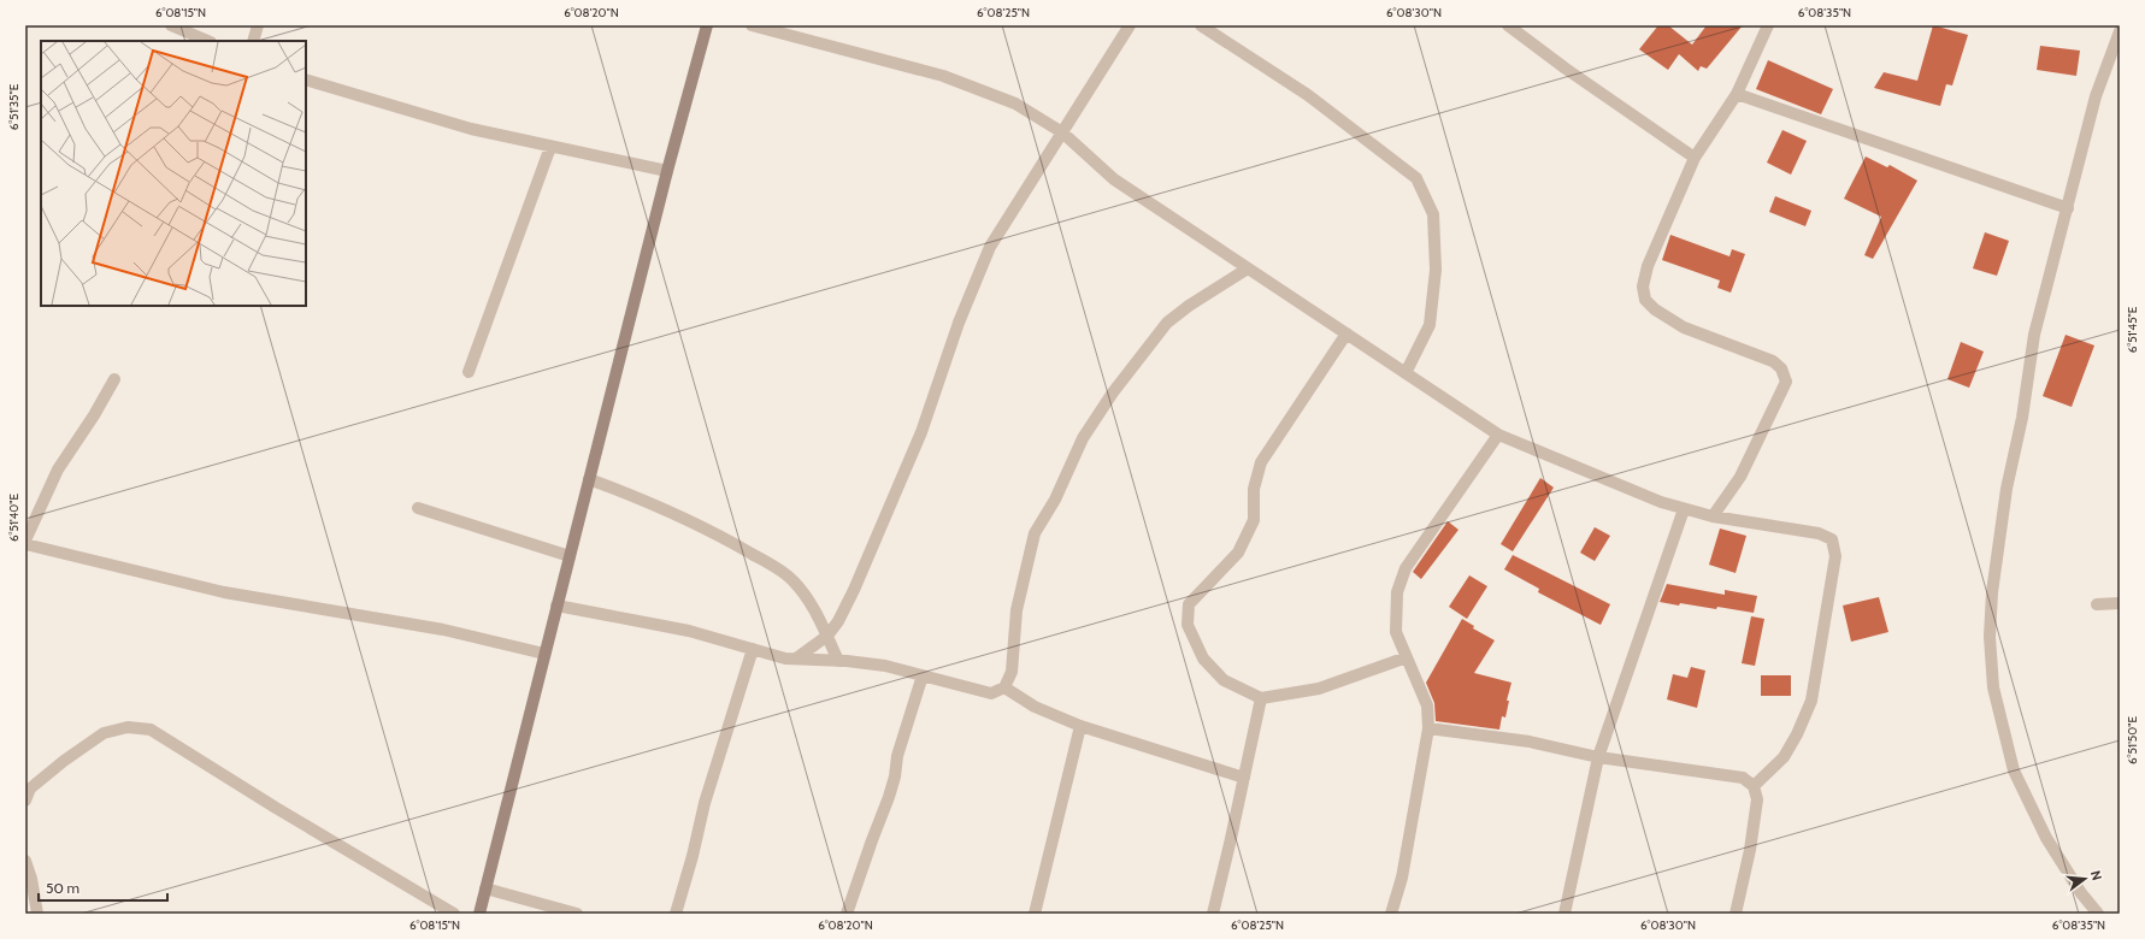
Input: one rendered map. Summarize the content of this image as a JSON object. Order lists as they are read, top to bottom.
{
  "scale_bar": "50 m",
  "north": "right",
  "coordinates": [
    "6°08'15\"N",
    "6°08'20\"N",
    "6°08'25\"N",
    "6°08'30\"N",
    "6°08'35\"N",
    "6°51'35\"E",
    "6°51'45\"E",
    "6°51'40\"E",
    "6°51'50\"E"
  ]
}
